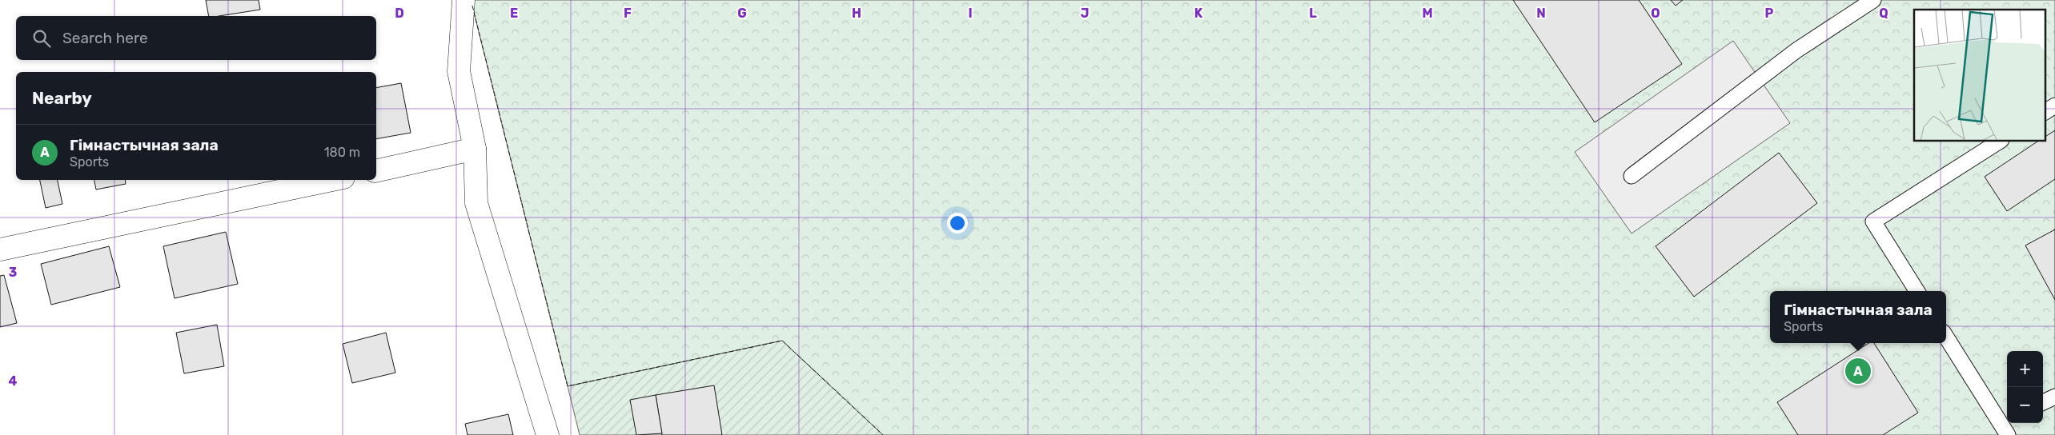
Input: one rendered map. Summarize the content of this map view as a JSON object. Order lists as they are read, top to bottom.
{
  "page": {
    "search": "Search here",
    "heading": "Nearby",
    "list": [
      {
        "mark": "A",
        "name": "Гімнастычная зала",
        "note": "Sports",
        "value": "180 m"
      }
    ],
    "popup": ["Гімнастычная зала", "Sports"],
    "map_buttons": ["+", "−"],
    "pins": "A"
  },
  "grid": {
    "columns": [
      "D",
      "E",
      "F",
      "G",
      "H",
      "I",
      "J",
      "K",
      "L",
      "M",
      "N",
      "O",
      "P",
      "Q"
    ],
    "rows": ["3", "4"]
  }
}
